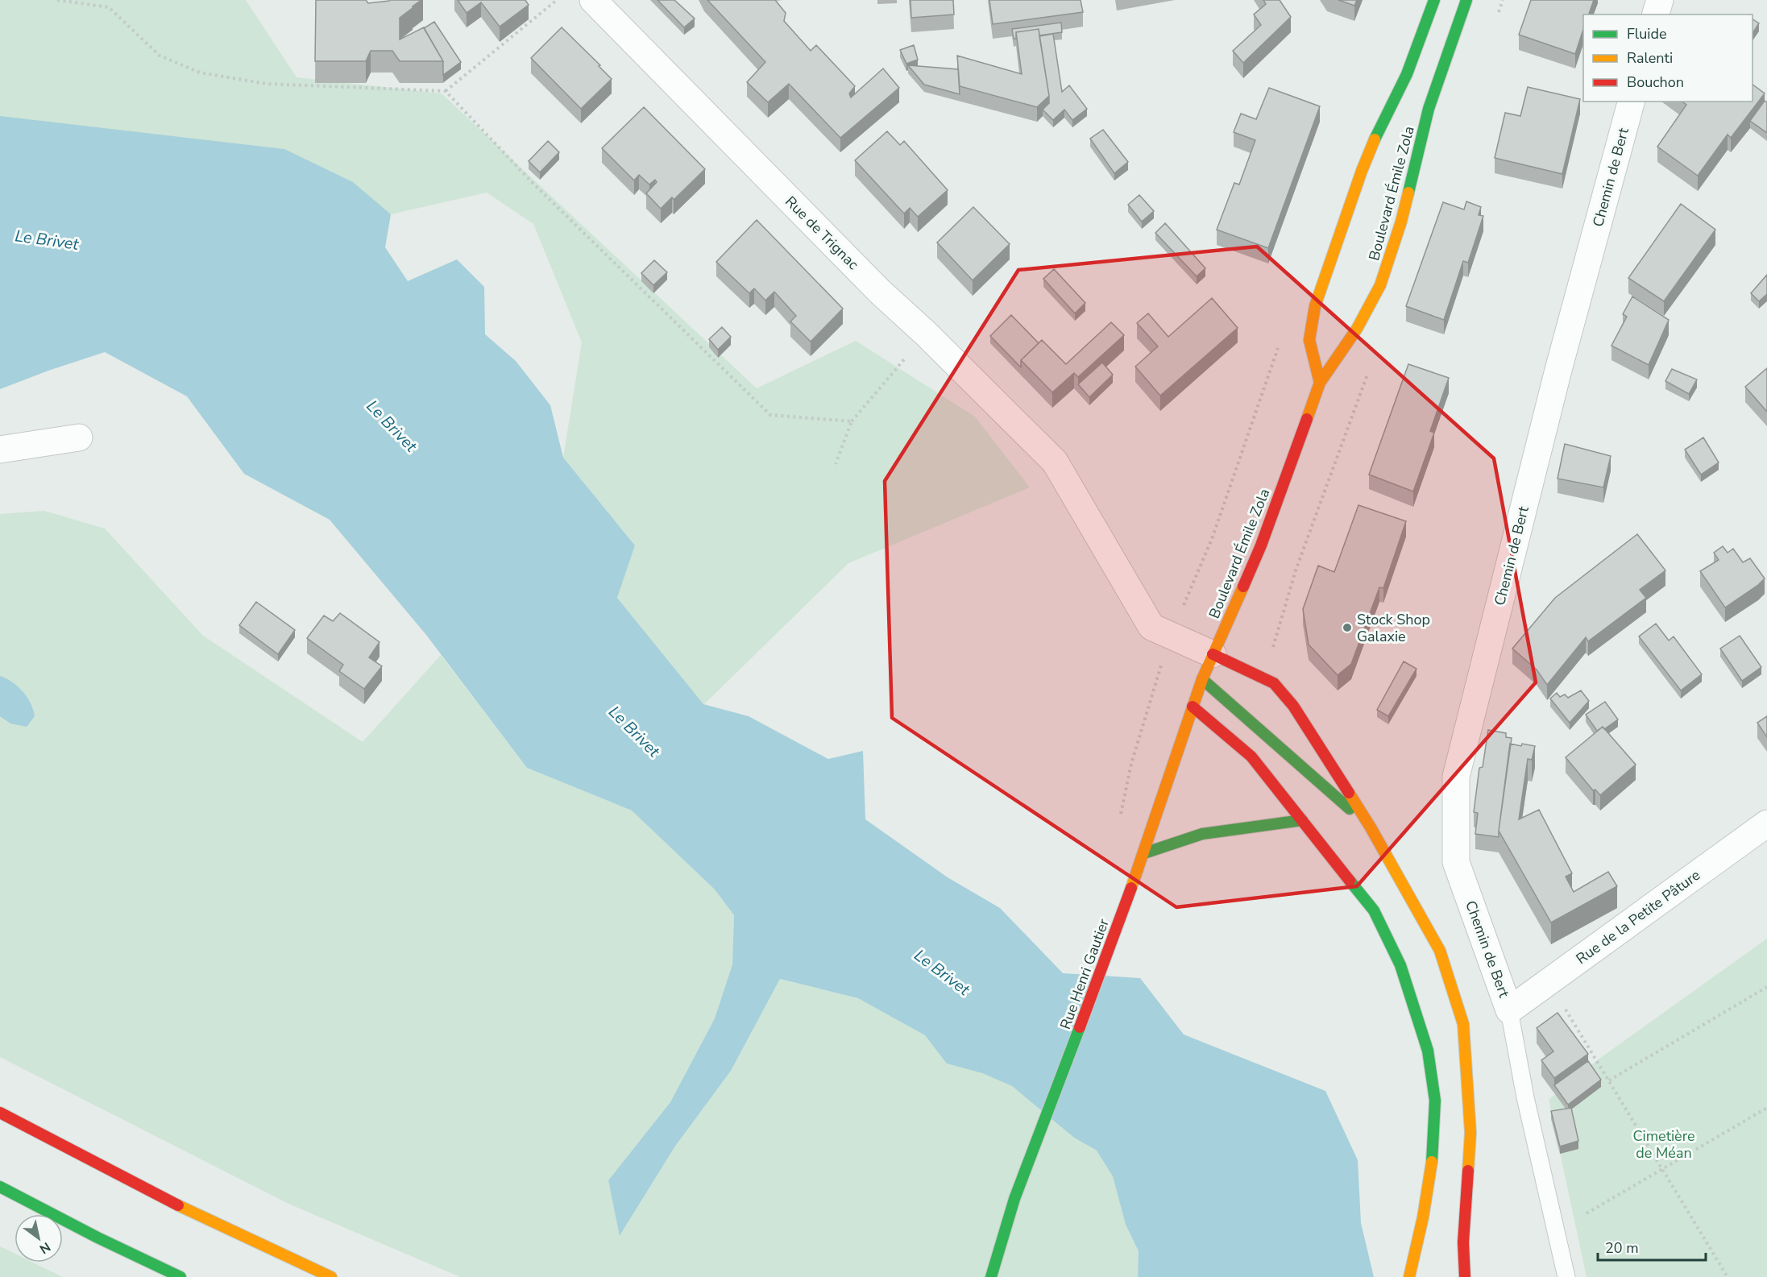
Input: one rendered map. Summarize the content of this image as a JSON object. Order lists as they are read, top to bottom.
{
  "streets": {
    "main road": ["Boulevard Émile Zola", "Rue Henri Gautier"],
    "street": ["Chemin de Bert", "Rue de Trignac", "Rue de la Petite Pâture"]
  },
  "crossings": [
    ["Chemin de Bert", "Rue de la Petite Pâture"],
    ["Boulevard Émile Zola", "Rue de Trignac"],
    ["Boulevard Émile Zola", "Rue Henri Gautier"]
  ],
  "water": ["Le Brivet"],
  "parks": ["Cimetière de Méan"],
  "places": ["Stock Shop Galaxie"],
  "legend": ["Fluide", "Ralenti", "Bouchon"],
  "scale_bar": "20 m",
  "north": "bottom right"
}
